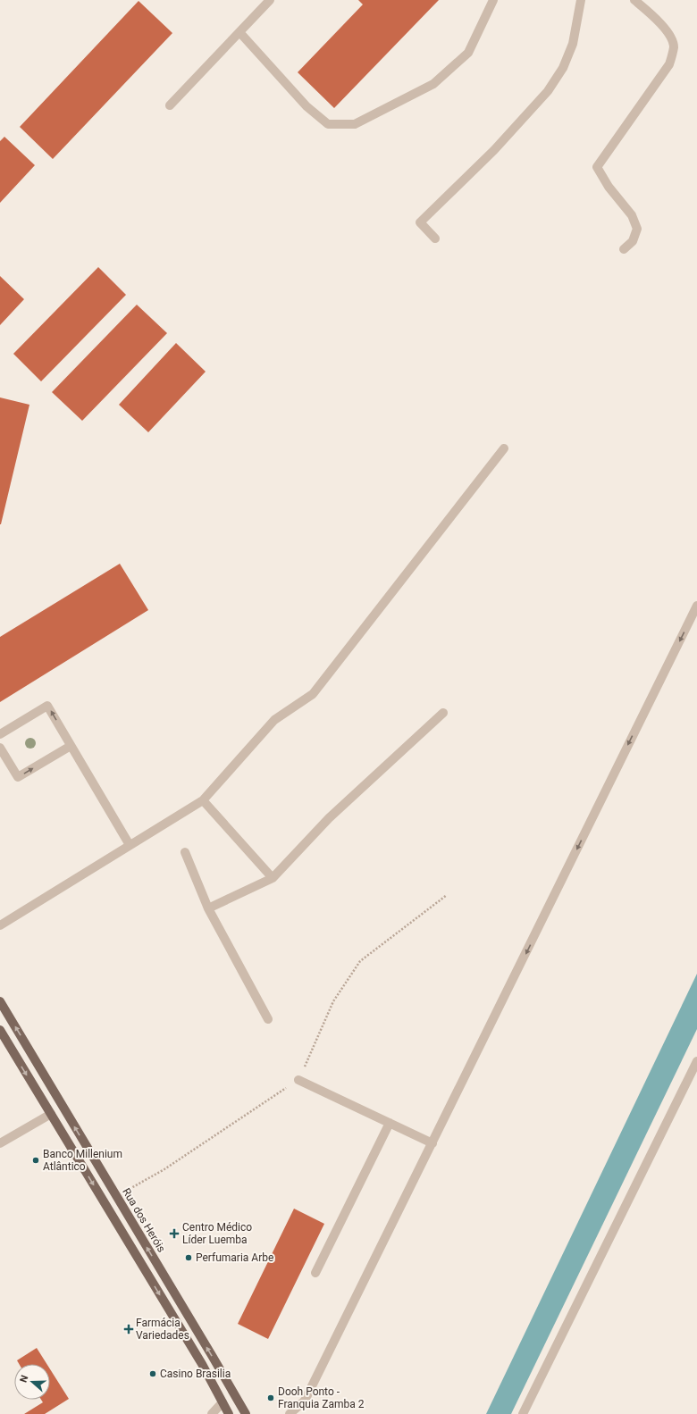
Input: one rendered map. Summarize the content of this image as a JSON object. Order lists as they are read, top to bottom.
{
  "streets": {
    "main road": ["Rua dos Heróis"]
  },
  "places": {
    "other": [
      "Banco Millenium Atlântico",
      "Perfumaria Arbe",
      "Casino Brasilia",
      "Dooh Ponto - Franquia Zamba 2"
    ],
    "health": ["Centro Médico Líder Luemba", "Farmácia Variedades"]
  },
  "north": "left"
}
